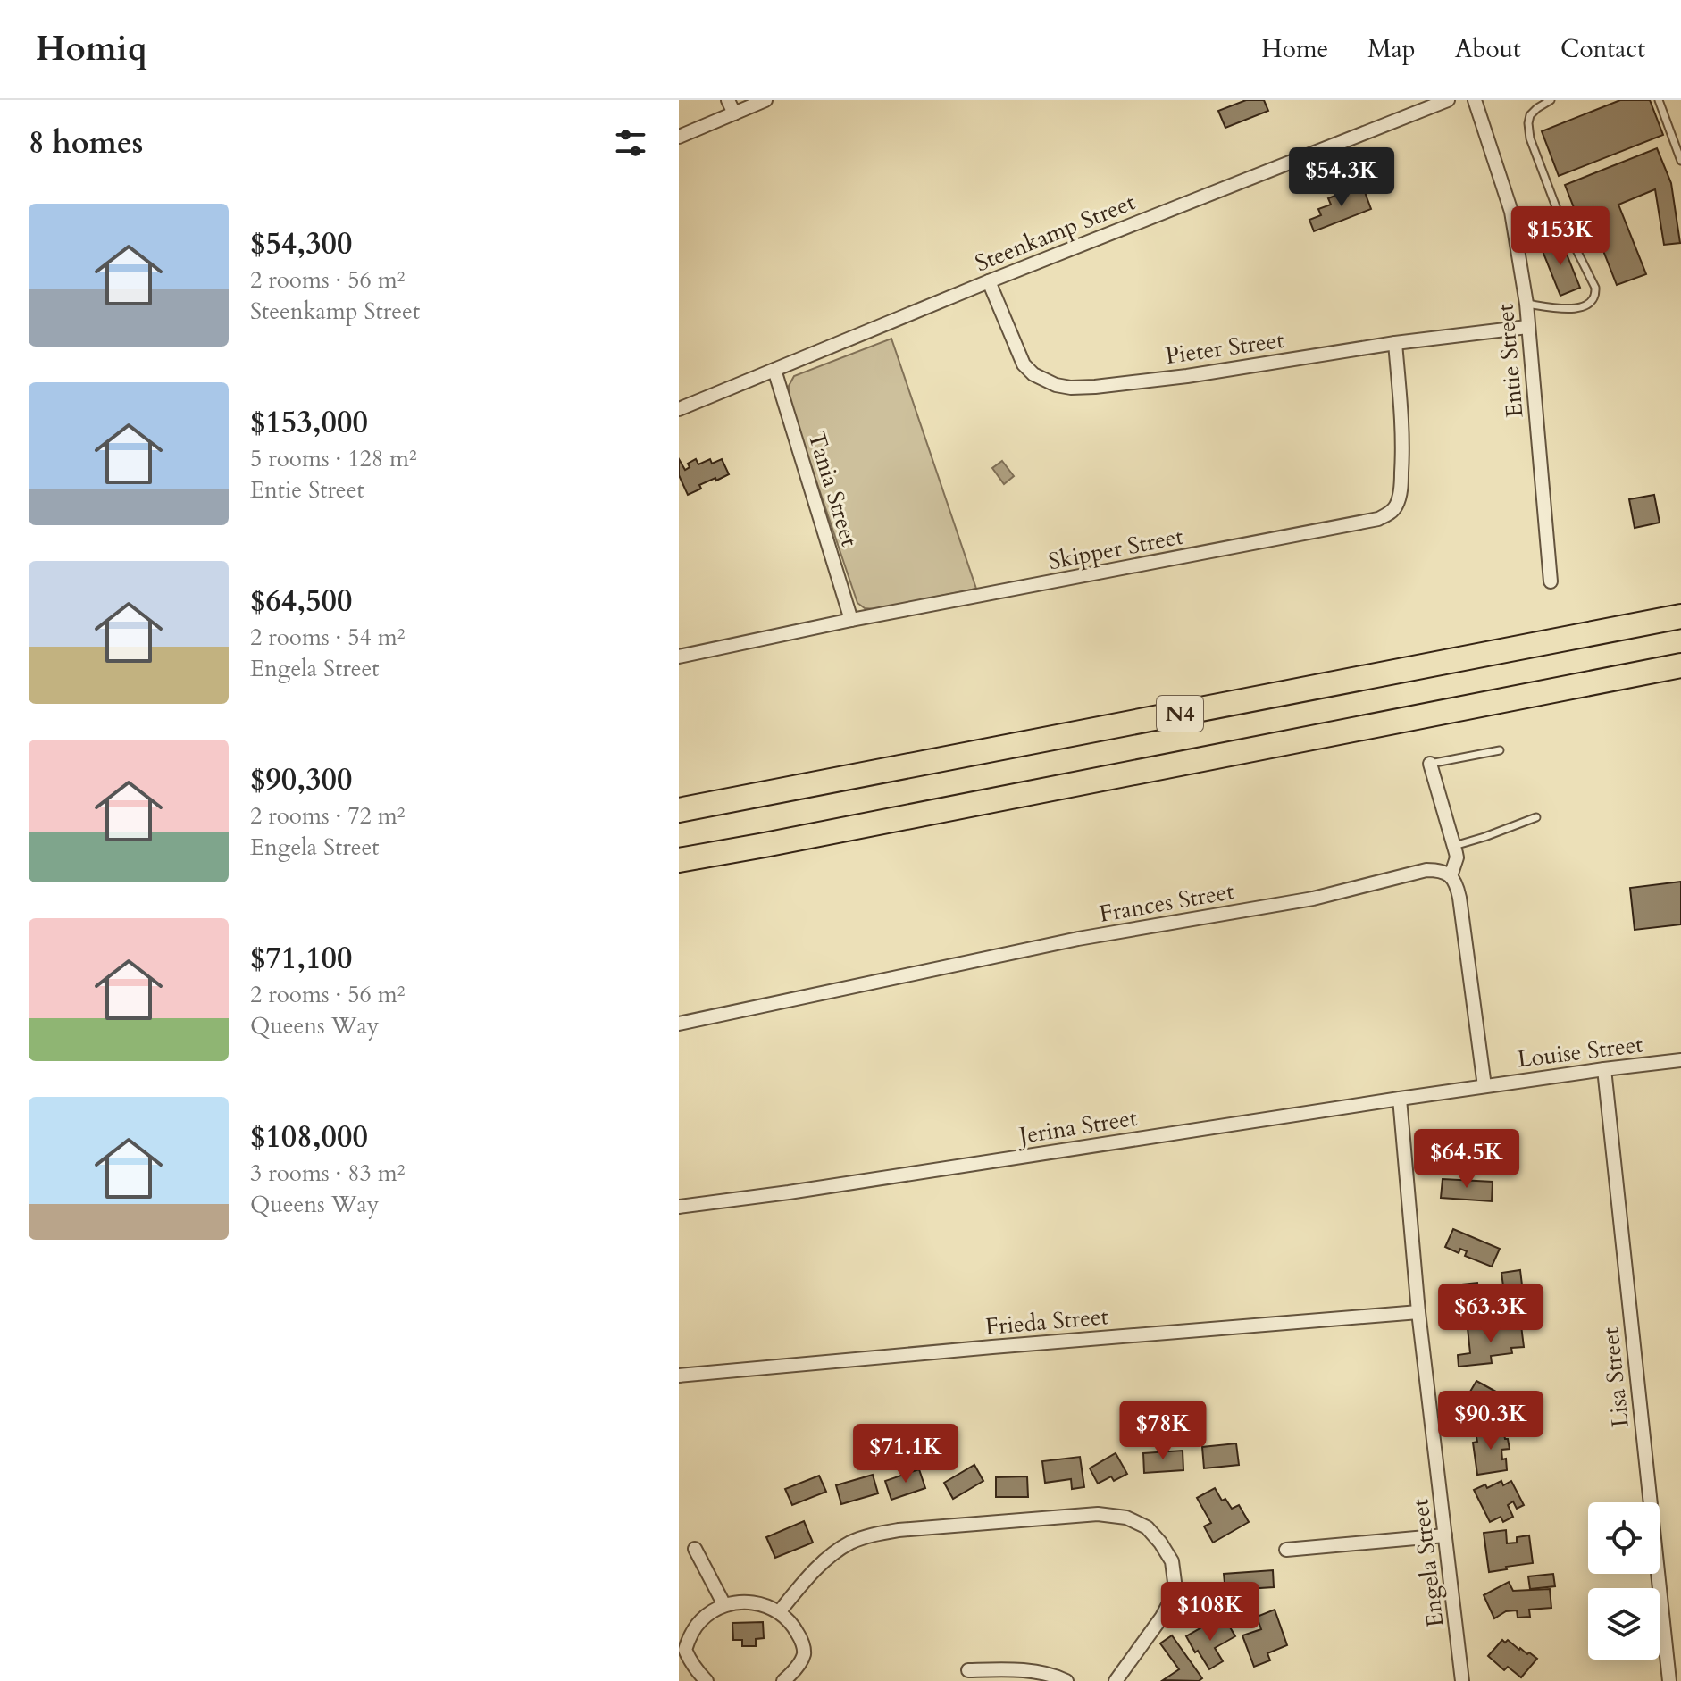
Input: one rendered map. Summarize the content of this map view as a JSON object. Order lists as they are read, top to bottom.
{
  "streets": {
    "highway": ["N4"],
    "street": [
      "Steenkamp Street",
      "Pieter Street",
      "Entie Street",
      "Tania Street",
      "Skipper Street",
      "Frances Street",
      "Louise Street",
      "Jerina Street",
      "Frieda Street",
      "Lisa Street",
      "Engela Street"
    ]
  },
  "crossings": [
    ["Steenkamp Street", "Pieter Street"],
    ["Steenkamp Street", "Tania Street"],
    ["Pieter Street", "Entie Street"],
    ["Pieter Street", "Skipper Street"],
    ["Tania Street", "Skipper Street"],
    ["Louise Street", "Jerina Street"],
    ["Louise Street", "Lisa Street"],
    ["Jerina Street", "Engela Street"],
    ["Frieda Street", "Engela Street"]
  ],
  "page": {
    "header": "Homiq",
    "nav": [
      "Home",
      "Map",
      "About",
      "Contact"
    ],
    "heading": "8 homes",
    "price": [
      "$54.3K",
      "$153K",
      "$64.5K",
      "$63.3K",
      "$90.3K",
      "$78K",
      "$71.1K",
      "$108K"
    ],
    "list": [
      {
        "name": "$54,300",
        "note": "2 rooms · 56 m² · Steenkamp Street"
      },
      {
        "name": "$153,000",
        "note": "5 rooms · 128 m² · Entie Street"
      },
      {
        "name": "$64,500",
        "note": "2 rooms · 54 m² · Engela Street"
      },
      {
        "name": "$90,300",
        "note": "2 rooms · 72 m² · Engela Street"
      },
      {
        "name": "$71,100",
        "note": "2 rooms · 56 m² · Queens Way"
      },
      {
        "name": "$108,000",
        "note": "3 rooms · 83 m² · Queens Way"
      }
    ]
  }
}
